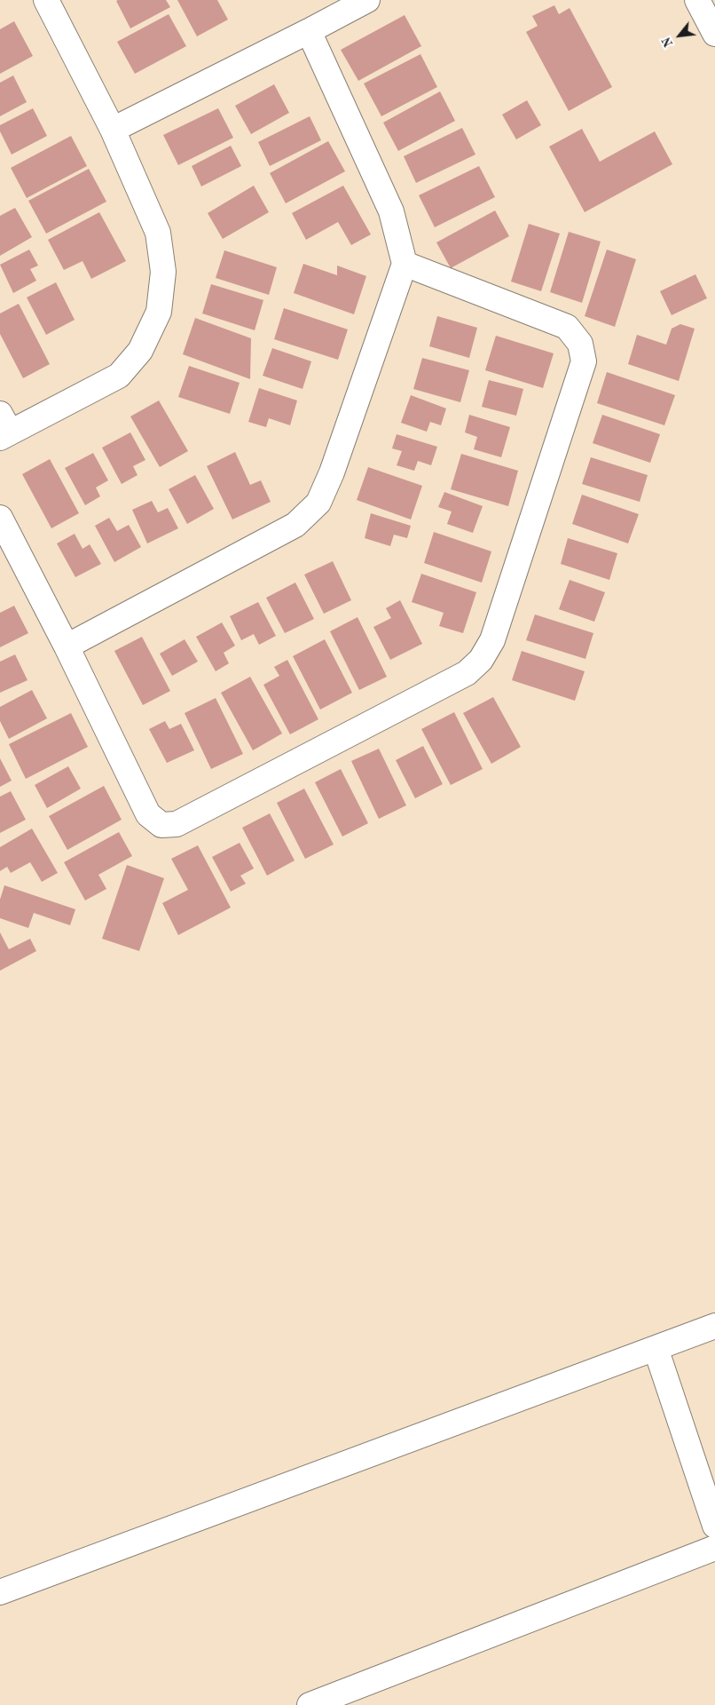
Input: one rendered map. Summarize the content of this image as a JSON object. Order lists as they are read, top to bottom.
{
  "north": "bottom left"
}
